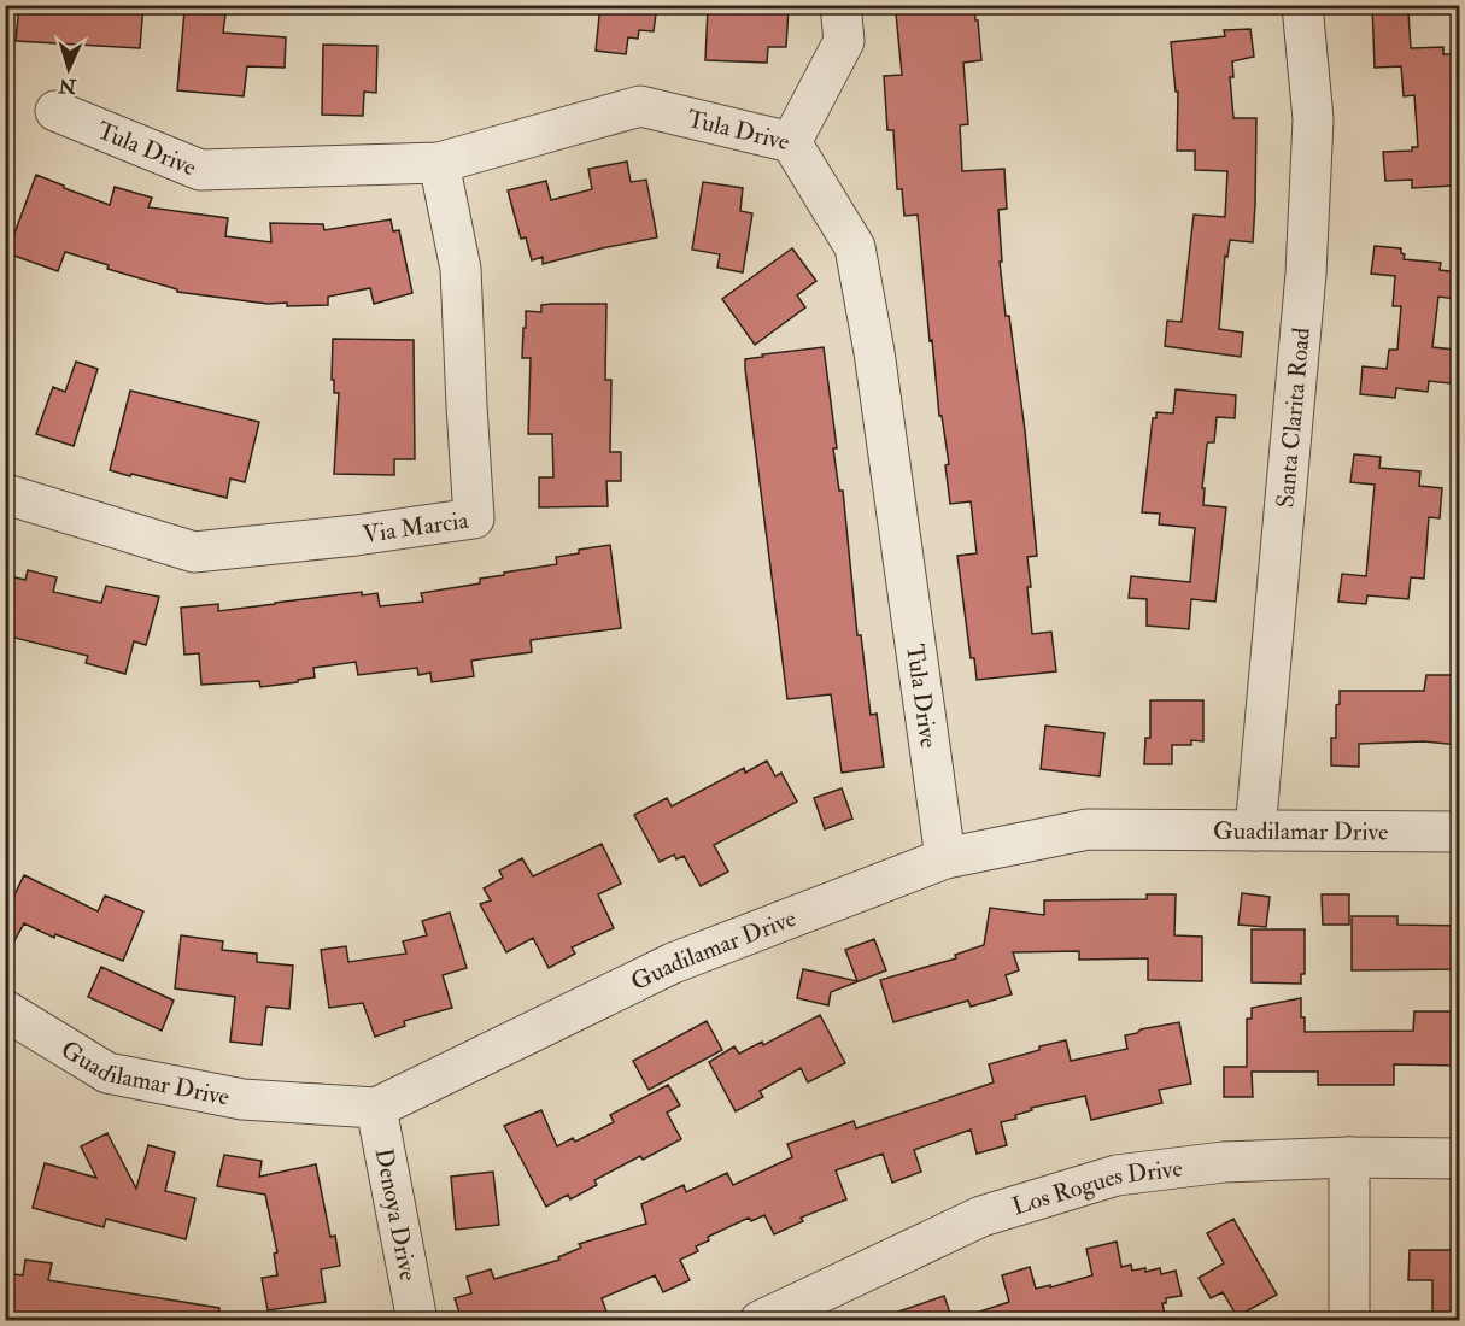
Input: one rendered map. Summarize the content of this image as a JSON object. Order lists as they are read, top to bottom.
{
  "streets": {
    "street": [
      "Tula Drive",
      "Santa Clarita Road",
      "Via Marcia",
      "Guadilamar Drive",
      "Los Rogues Drive",
      "Denoya Drive"
    ]
  },
  "crossings": [
    ["Tula Drive", "Via Marcia"],
    ["Tula Drive", "Guadilamar Drive"],
    ["Santa Clarita Road", "Guadilamar Drive"],
    ["Guadilamar Drive", "Denoya Drive"]
  ],
  "north": "bottom"
}
